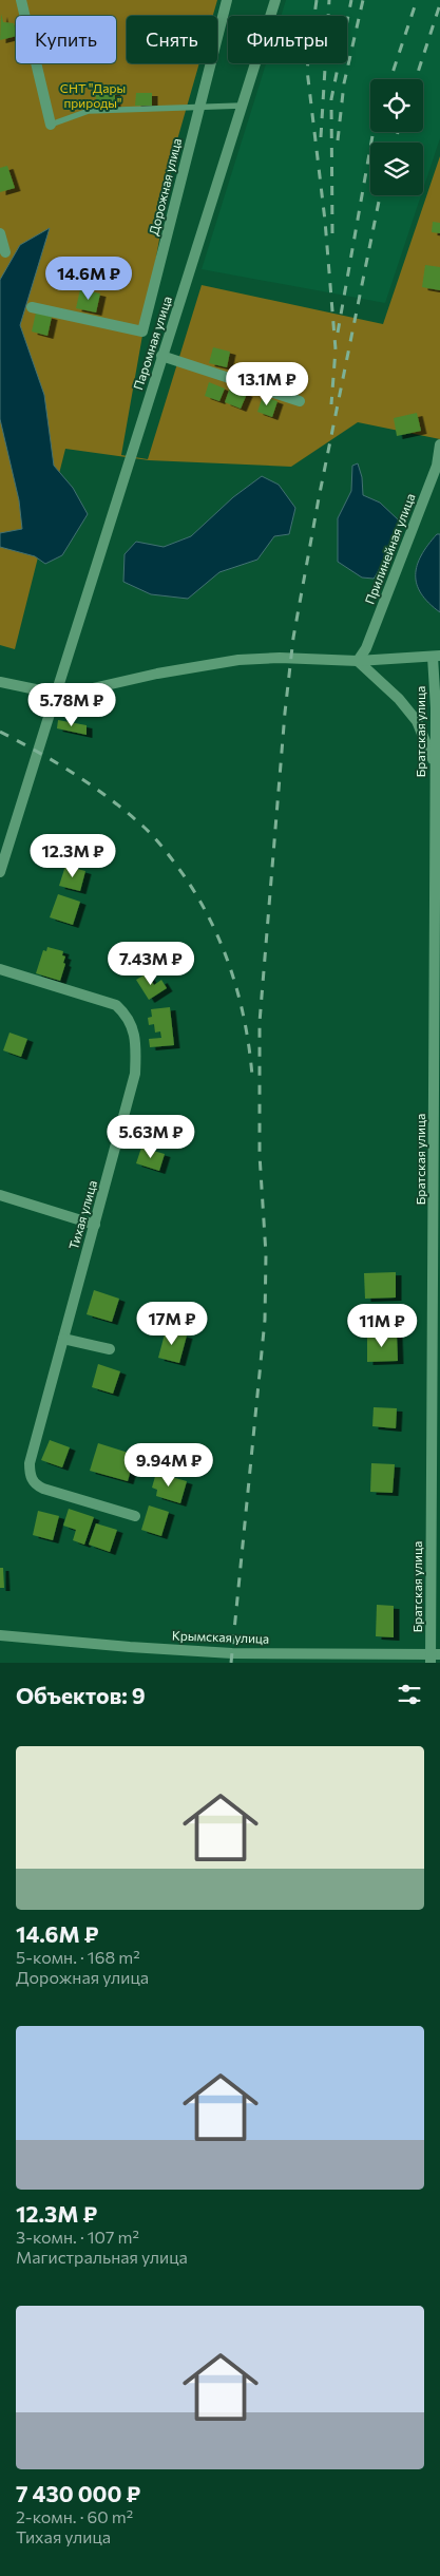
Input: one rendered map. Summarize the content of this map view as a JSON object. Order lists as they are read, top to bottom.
{
  "streets": {
    "street": [
      "Дорожная улица",
      "Паромная улица",
      "Прилинейная улица",
      "Братская улица",
      "Тихая улица",
      "Крымская улица"
    ]
  },
  "crossings": [
    ["Братская улица", "Крымская улица"]
  ],
  "parks": ["СНТ \"Дары природы\""],
  "page": {
    "chip": ["Купить", "Снять", "Фильтры"],
    "price": [
      "14.6M ₽",
      "13.1M ₽",
      "5.78M ₽",
      "12.3M ₽",
      "7.43M ₽",
      "5.63M ₽",
      "17M ₽",
      "11M ₽",
      "9.94M ₽"
    ],
    "heading": "Объектов: 9",
    "list": [
      {
        "name": "14.6M ₽",
        "note": "5-комн. · 168 m² · Дорожная улица"
      },
      {
        "name": "12.3M ₽",
        "note": "3-комн. · 107 m² · Магистральная улица"
      },
      {
        "name": "7 430 000 ₽",
        "note": "2-комн. · 60 m² · Тихая улица"
      }
    ]
  }
}
